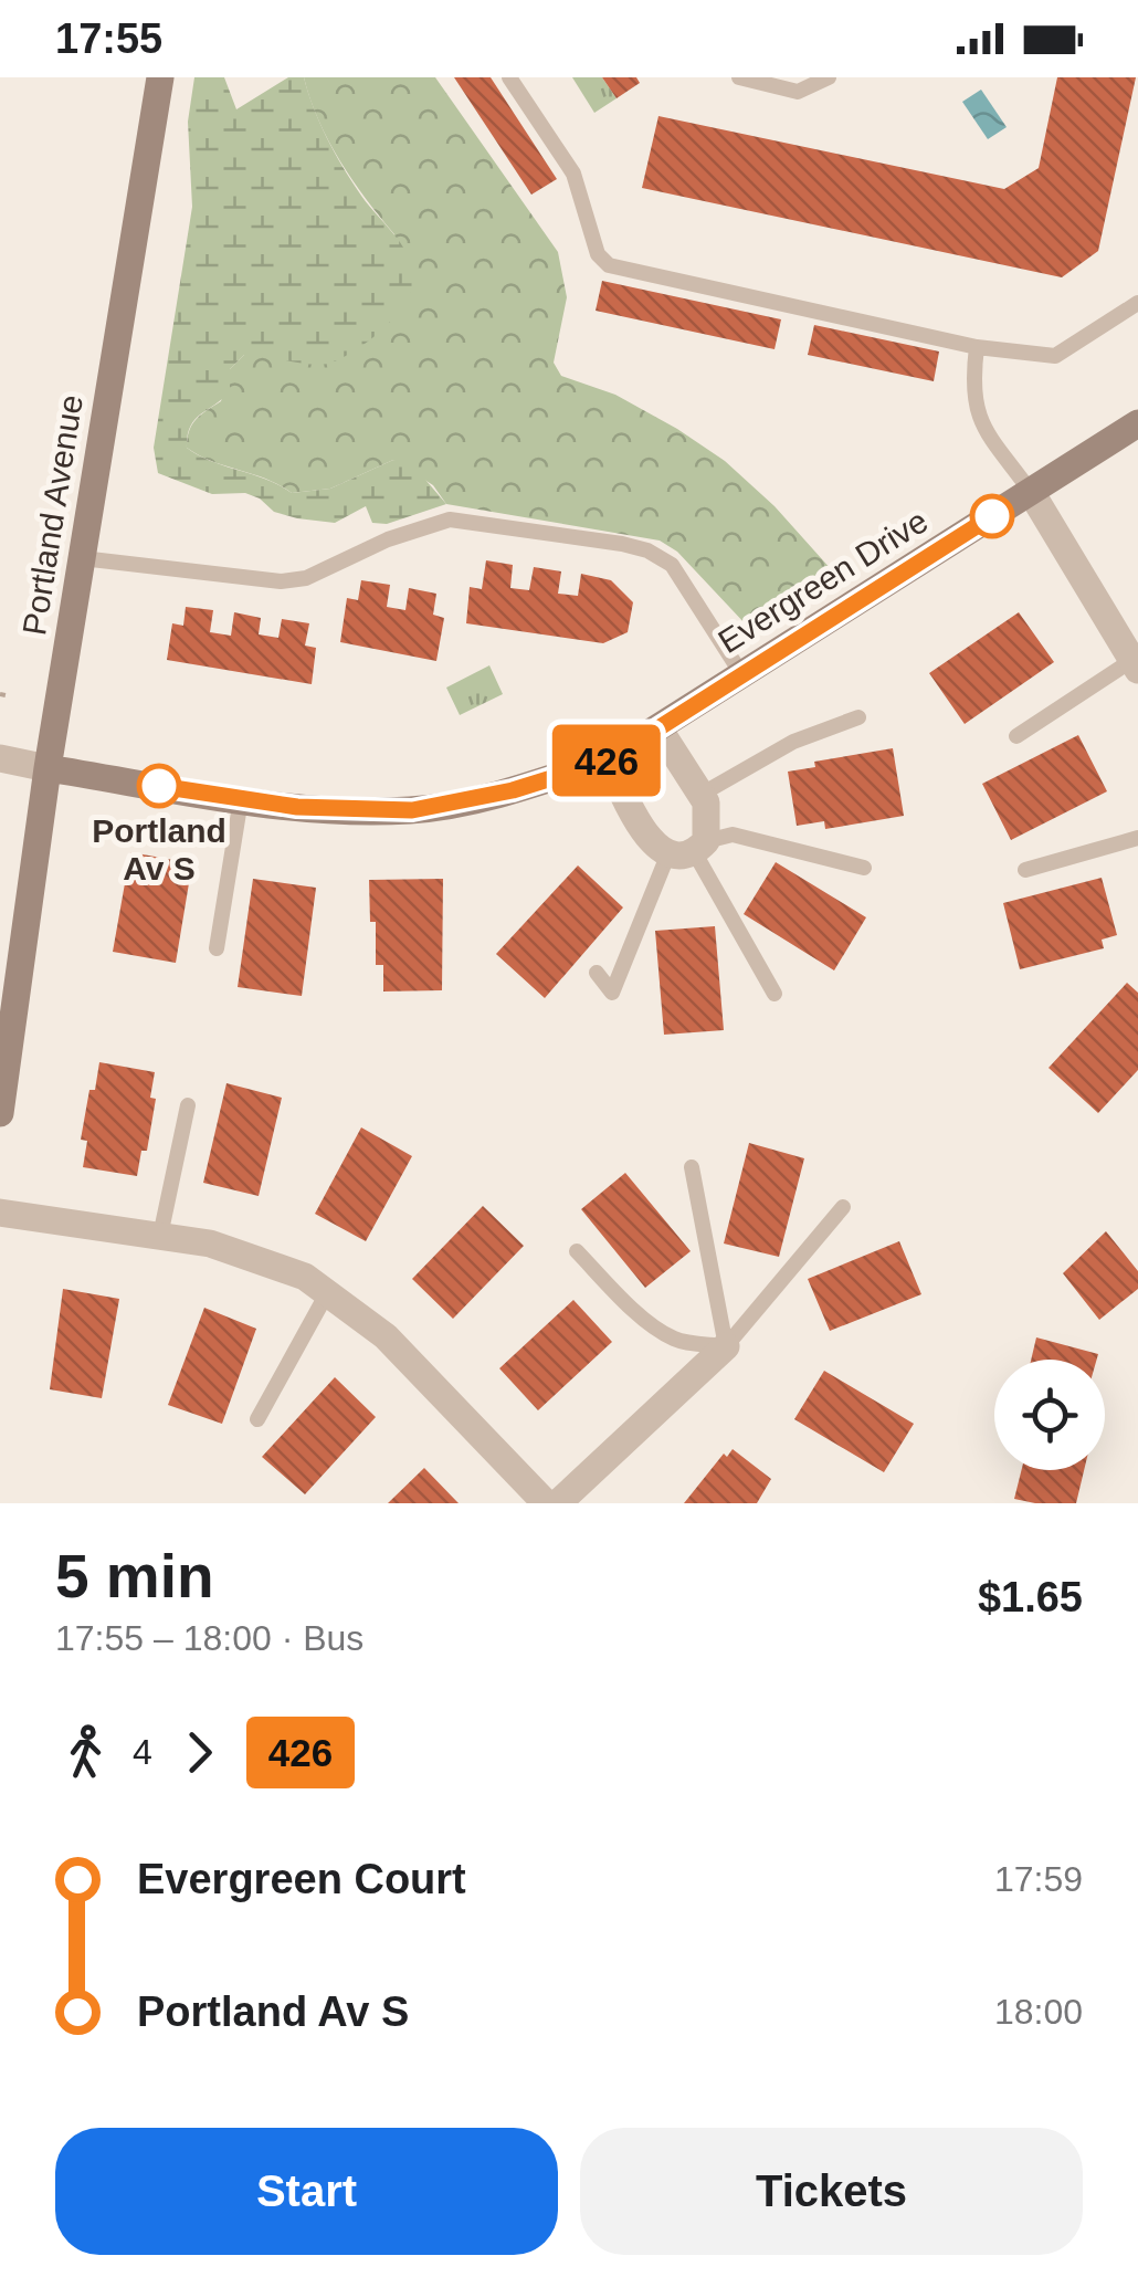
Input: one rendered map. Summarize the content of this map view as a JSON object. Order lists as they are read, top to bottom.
{
  "streets": {
    "street": ["Portland Avenue", "Evergreen Drive"]
  },
  "crossings": [
    ["Portland Avenue", "Evergreen Drive"]
  ],
  "places": ["Portland Av S"],
  "lines": ["bus line 426"],
  "page": {
    "status": "17:55",
    "on_map": "426",
    "heading": ["5 min", "17:55 – 18:00 · Bus", "$1.65"],
    "legs": ["4", "426"],
    "list": [
      {
        "name": "Evergreen Court",
        "value": "17:59"
      },
      {
        "name": "Portland Av S",
        "value": "18:00"
      }
    ],
    "buttons": ["Start", "Tickets"]
  }
}
